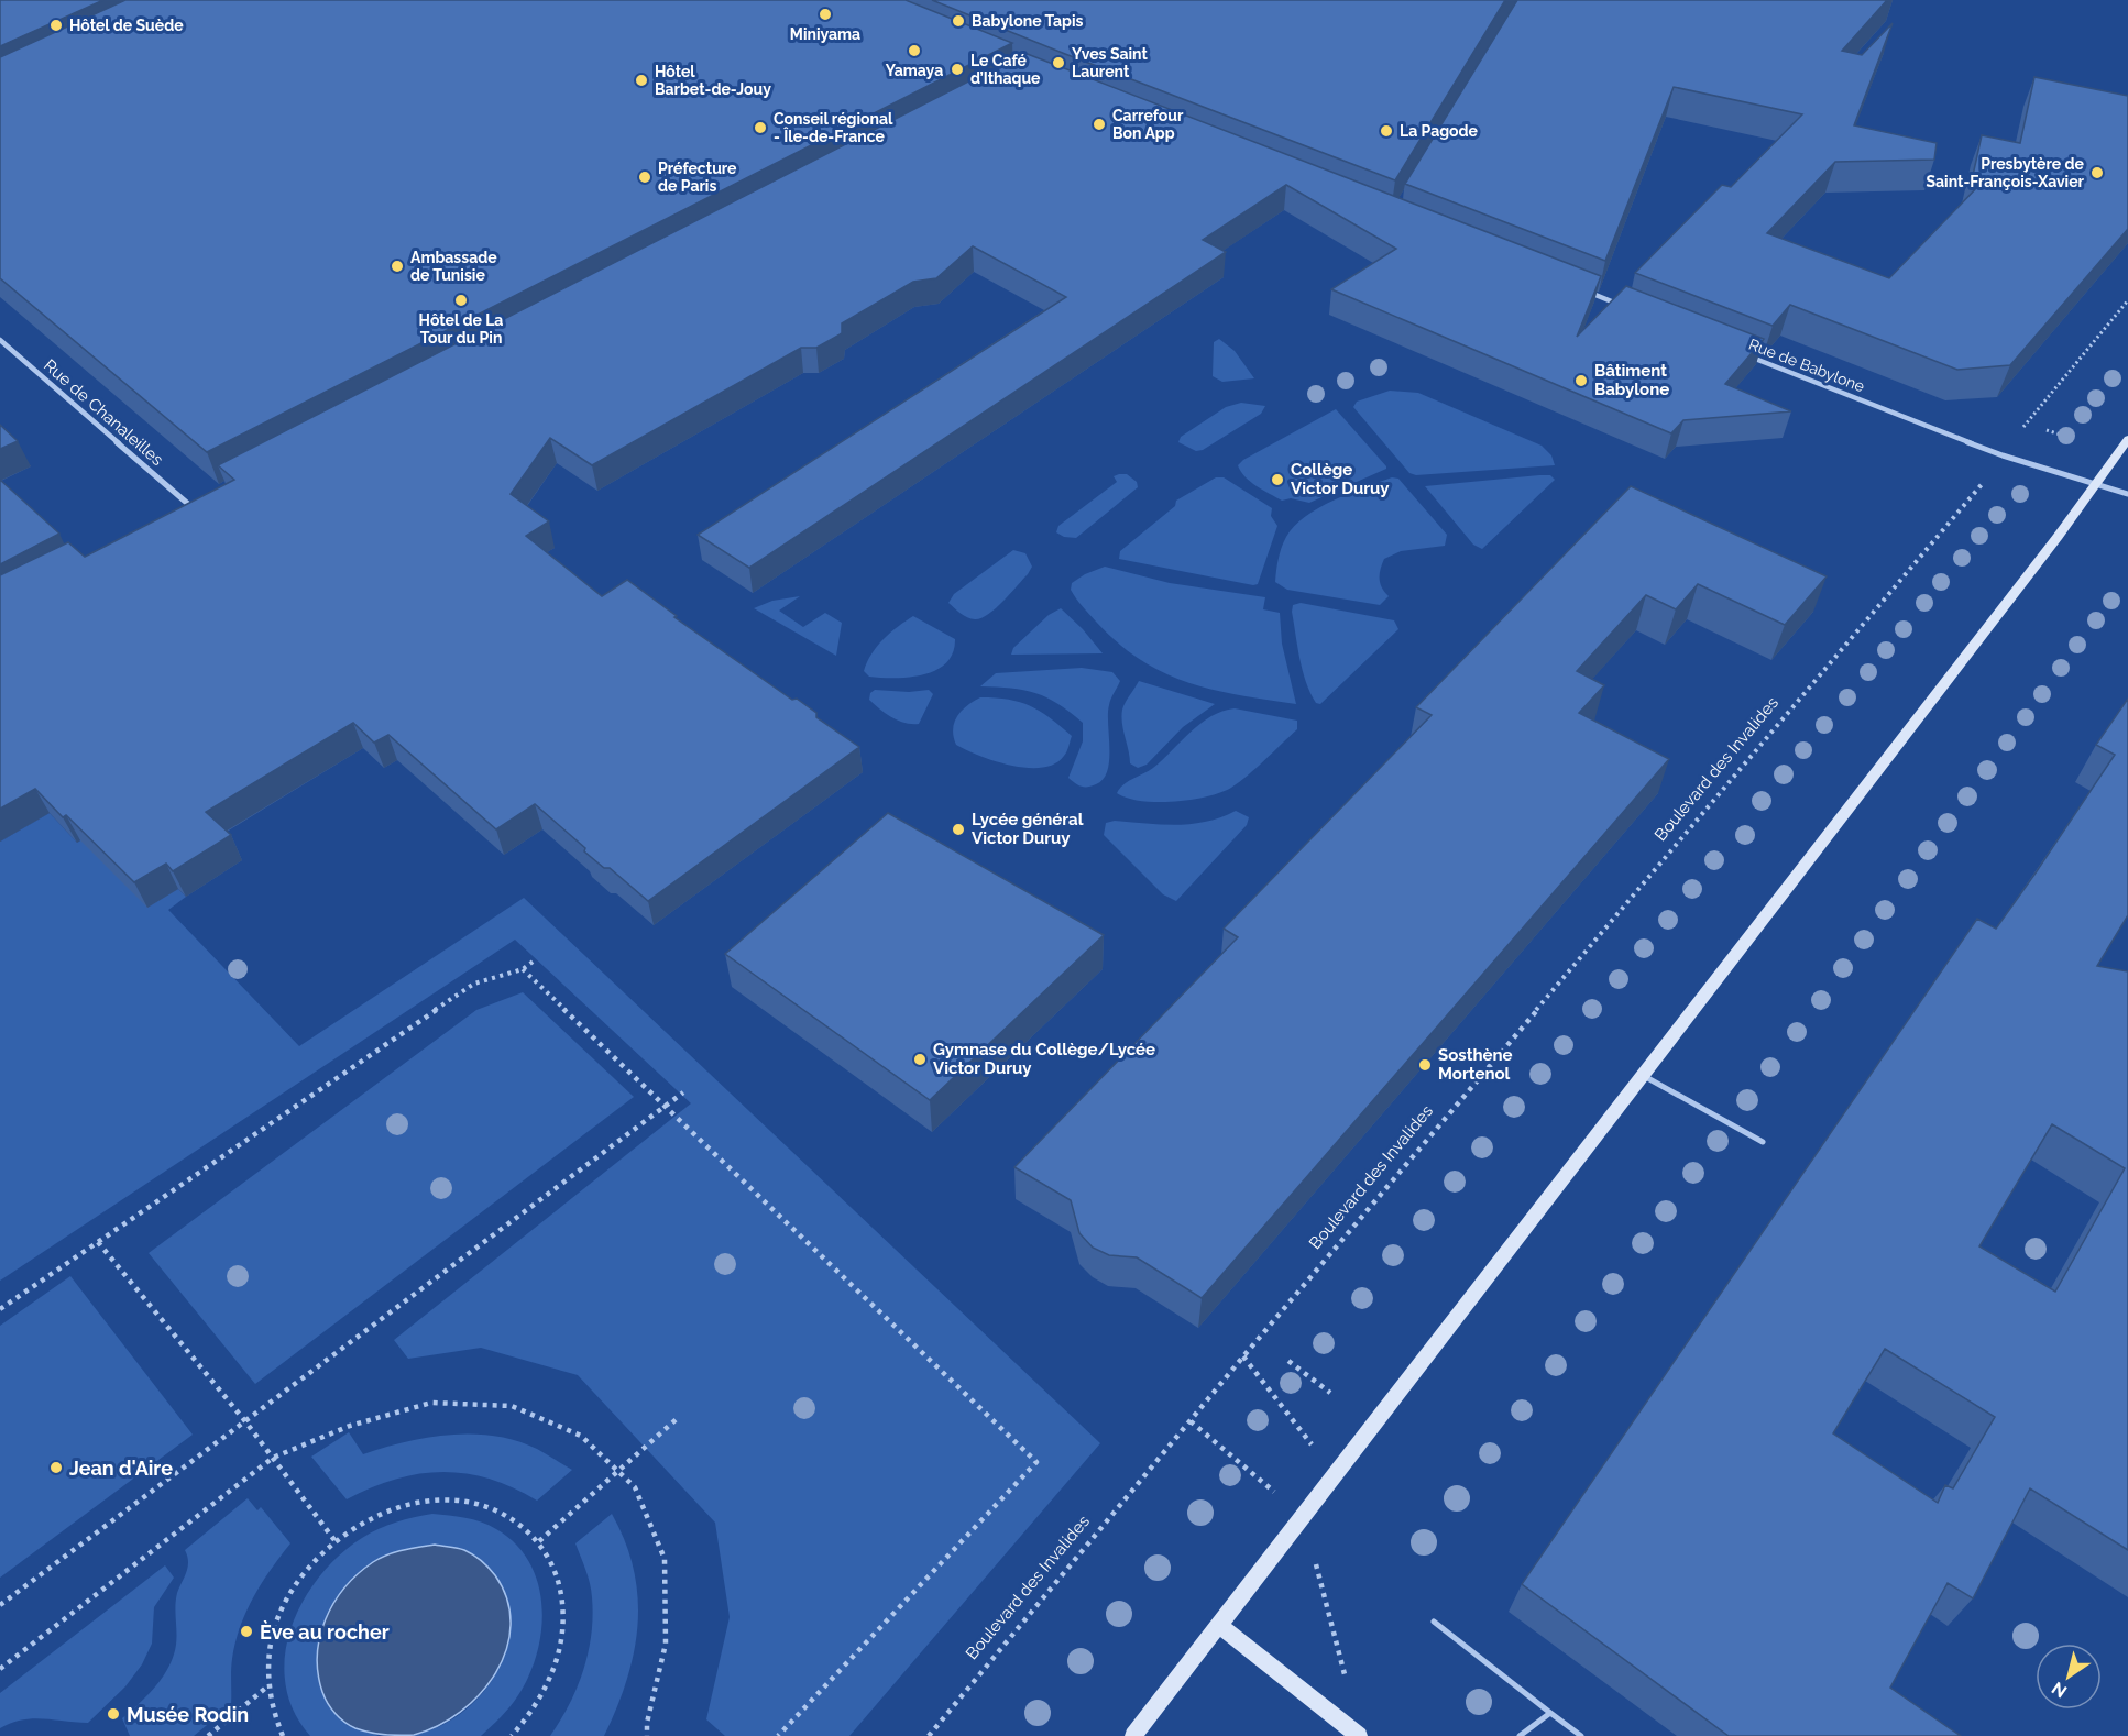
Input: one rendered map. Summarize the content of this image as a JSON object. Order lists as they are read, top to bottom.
{
  "streets": {
    "street": ["Rue de Babylone", "Rue de Chanaleilles"],
    "path": ["Boulevard des Invalides"]
  },
  "places": [
    "Miniyama",
    "Babylone Tapis",
    "Hôtel de Suède",
    "Yamaya",
    "Yves Saint Laurent",
    "Le Café d’Ithaque",
    "Hôtel Barbet-de-Jouy",
    "Carrefour Bon App",
    "Conseil régional - Île-de-France",
    "La Pagode",
    "Presbytère de Saint-François-Xavier",
    "Préfecture de Paris",
    "Ambassade de Tunisie",
    "Hôtel de La Tour du Pin",
    "Bâtiment Babylone",
    "Collège Victor Duruy",
    "Lycée général Victor Duruy",
    "Gymnase du Collège/Lycée Victor Duruy",
    "Sosthène Mortenol",
    "Jean d'Aire",
    "Ève au rocher",
    "Musée Rodin"
  ],
  "north": "bottom left"
}
